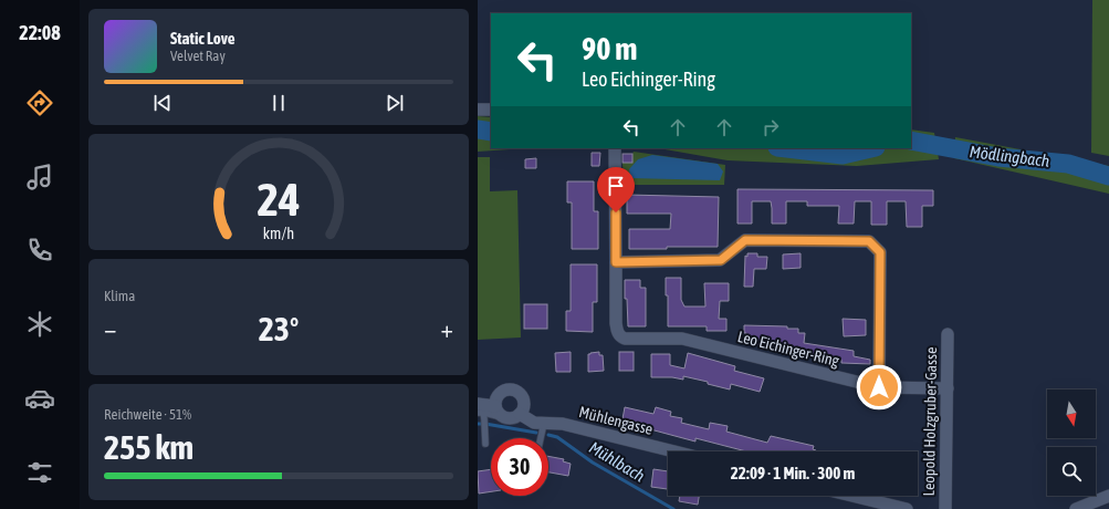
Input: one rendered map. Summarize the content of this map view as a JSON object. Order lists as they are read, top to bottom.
{
  "streets": {
    "street": ["Leo Eichinger-Ring", "Mühlengasse", "Leopold Holzgruber-Gasse"]
  },
  "water": ["Mödlingbach", "Mühlbach"],
  "north": "bottom",
  "page": {
    "tabs": "22:08",
    "turn": ["90 m", "Leo Eichinger-Ring"],
    "song": ["Static Love", "Velvet Ray"],
    "tile": [
      "Klima",
      ["Reichweite · 51%", "255 km"]
    ],
    "heat": ["−", "23°", "+"],
    "limit": "30",
    "trip": "22:09 · 1 Min. · 300 m",
    "gauge": ["24", "km/h"]
  }
}
